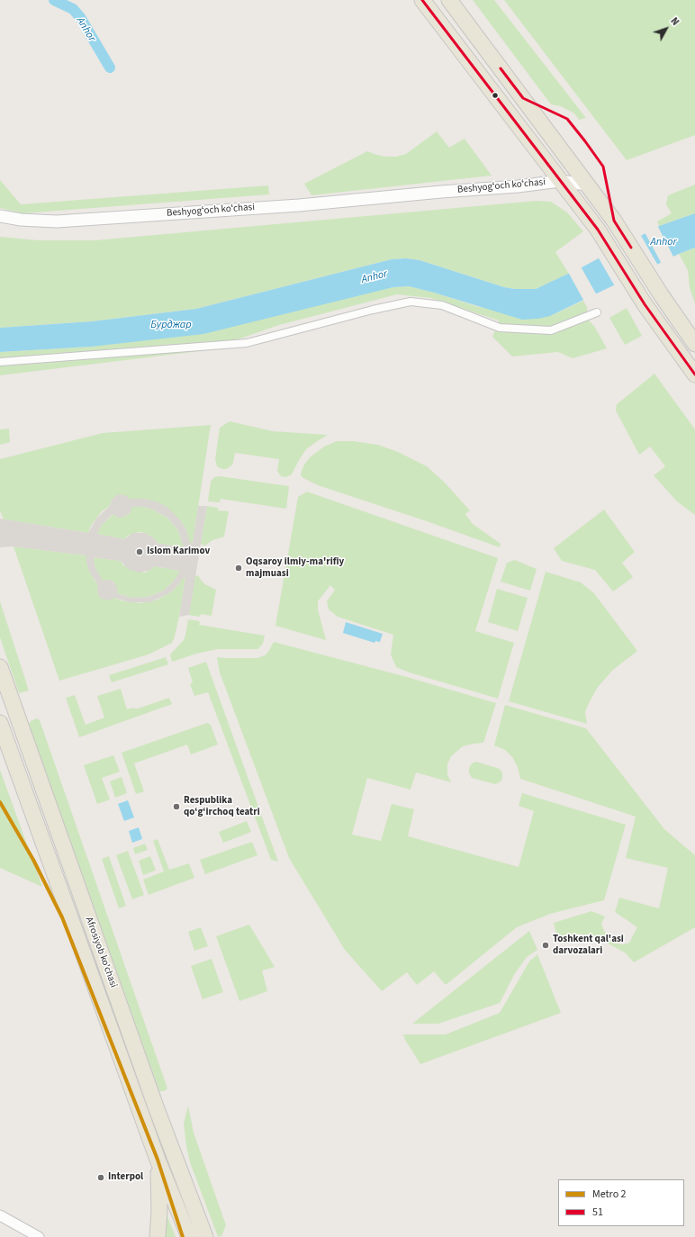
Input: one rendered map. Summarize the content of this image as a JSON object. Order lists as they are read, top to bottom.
{
  "streets": {
    "main road": ["Afrosiyob ko'chasi"],
    "street": ["Beshyogʻoch koʻchasi"]
  },
  "water": ["Anhor", "Бурджар"],
  "places": [
    "Islom Karimov",
    "Oqsaroy ilmiy-ma'rifiy majmuasi",
    "Respublika qo‘g‘irchoq teatri",
    "Toshkent qal'asi darvozalari",
    "Interpol"
  ],
  "lines": ["transit line 51", "metro line 2"],
  "legend": ["Metro 2", "51"],
  "north": "top right"
}
